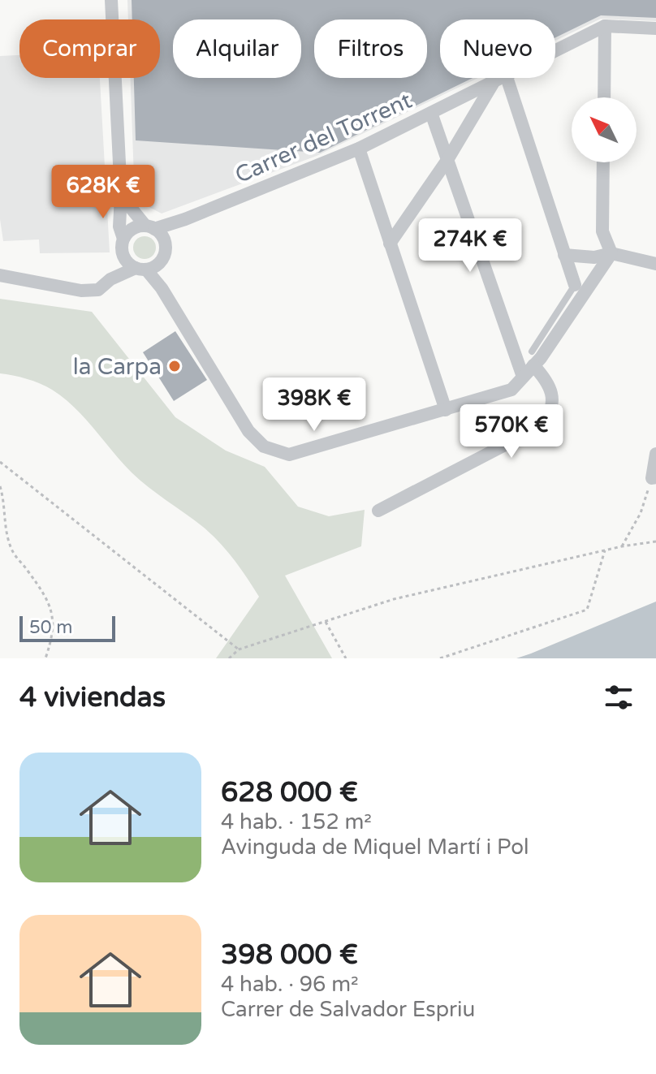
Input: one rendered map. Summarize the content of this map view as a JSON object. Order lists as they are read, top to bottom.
{
  "streets": {
    "street": ["Carrer del Torrent"]
  },
  "places": ["la Carpa"],
  "scale_bar": "50 m",
  "north": "top left",
  "page": {
    "chip": [
      "Comprar",
      "Alquilar",
      "Filtros",
      "Nuevo"
    ],
    "price": [
      "628K €",
      "274K €",
      "398K €",
      "570K €"
    ],
    "scale": "50 m",
    "heading": "4 viviendas",
    "list": [
      {
        "name": "628 000 €",
        "note": "4 hab. · 152 m² · Avinguda de Miquel Martí i Pol"
      },
      {
        "name": "398 000 €",
        "note": "4 hab. · 96 m² · Carrer de Salvador Espriu"
      }
    ]
  }
}
